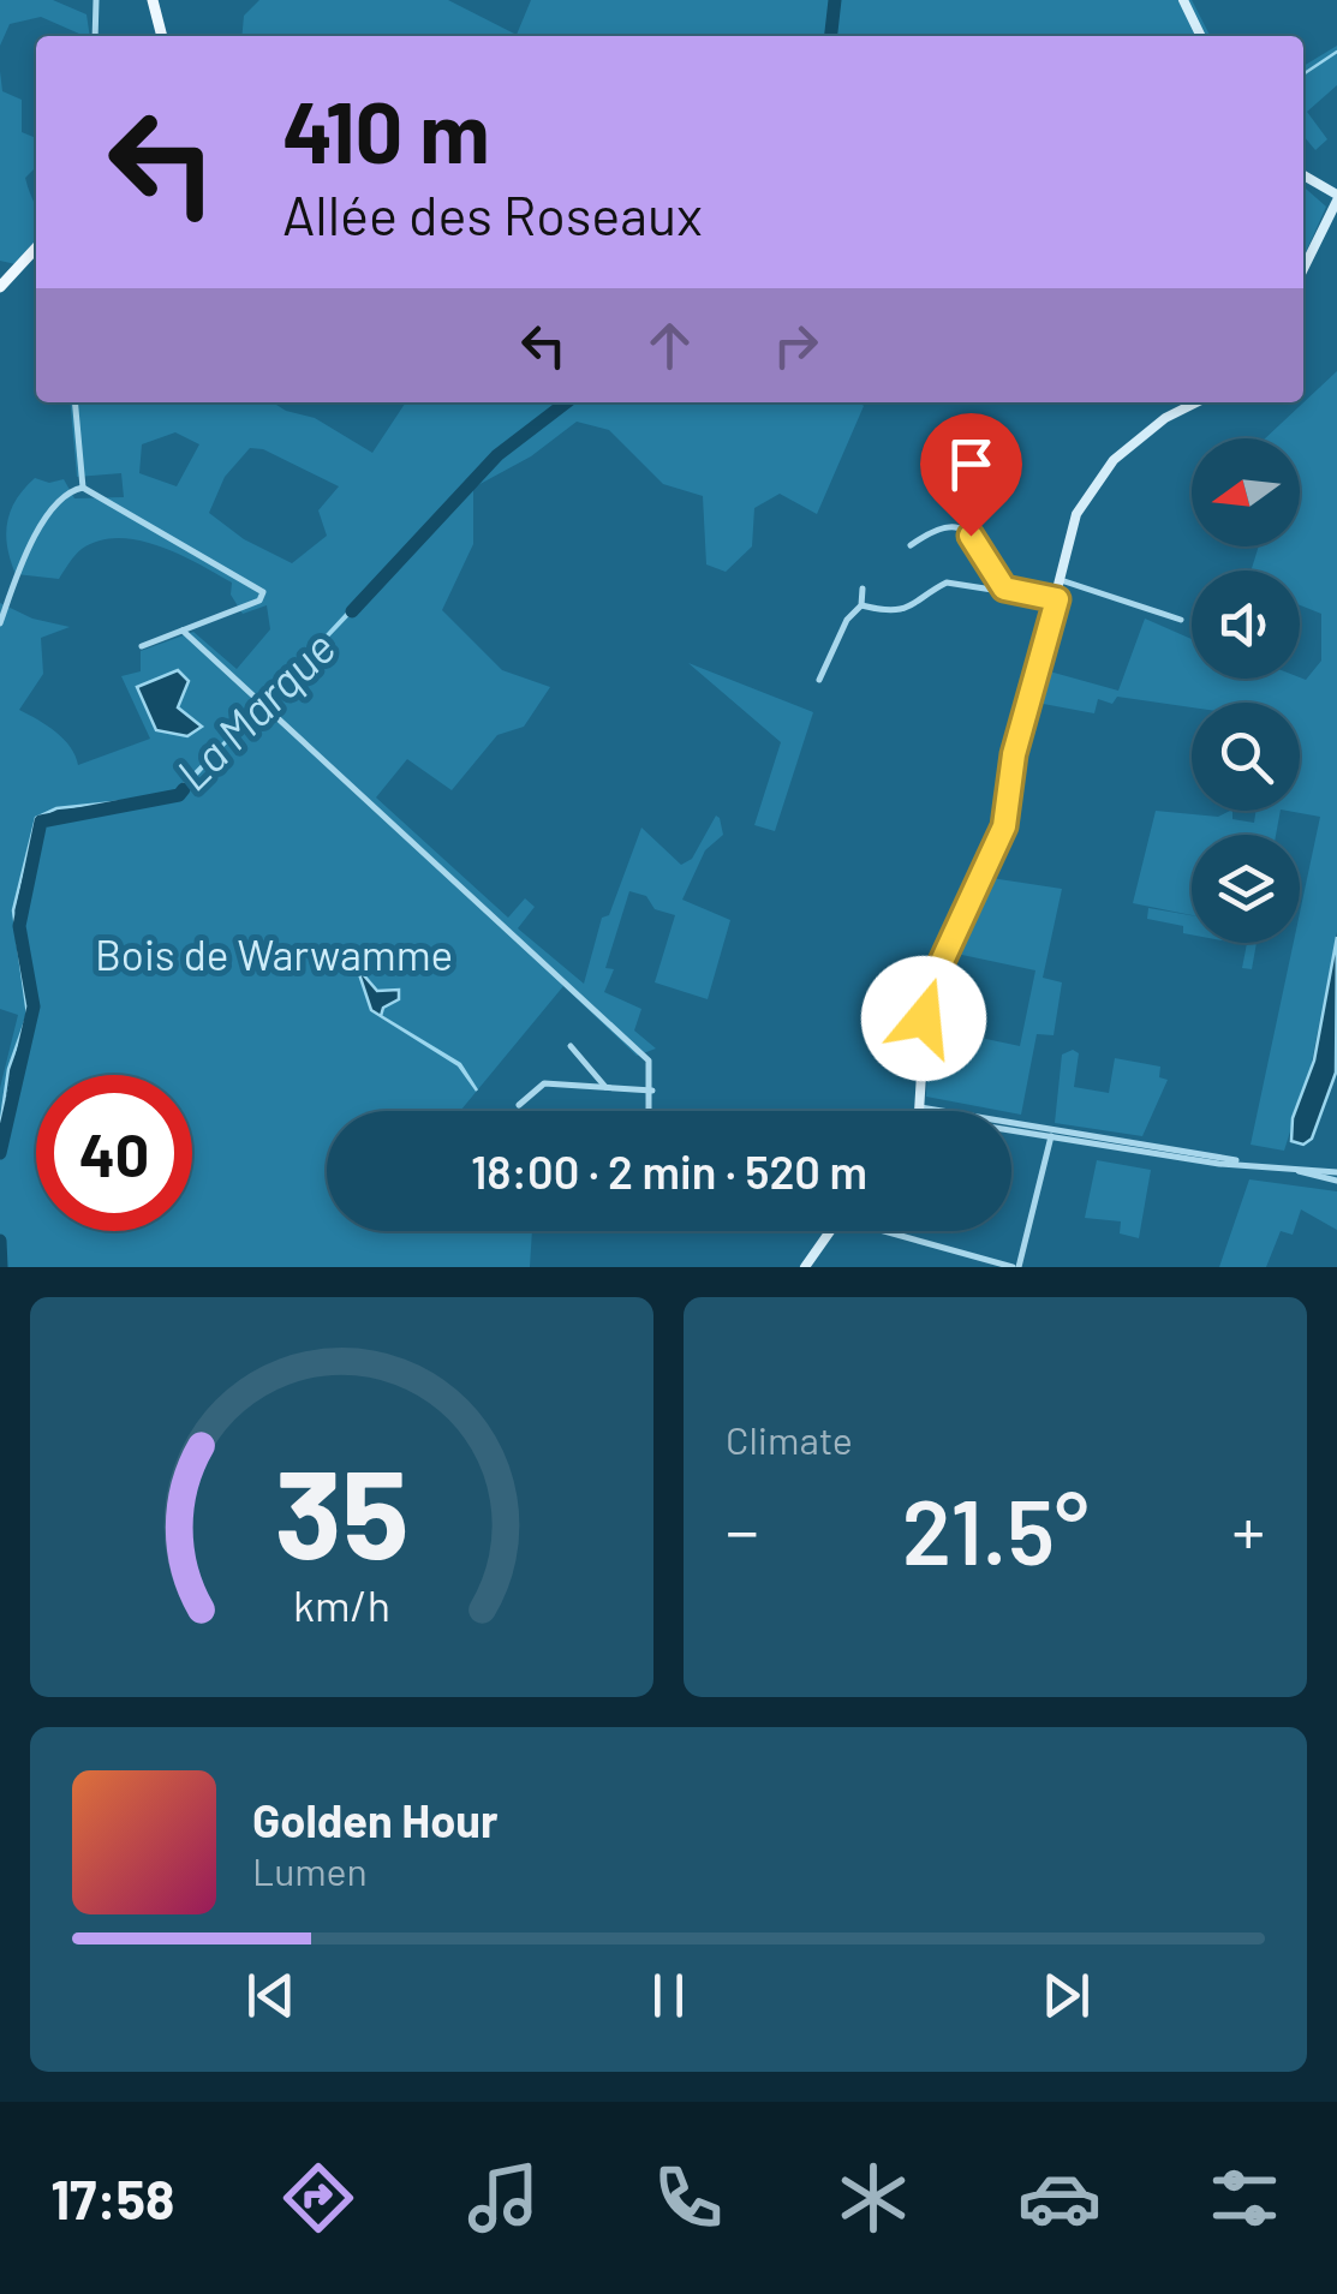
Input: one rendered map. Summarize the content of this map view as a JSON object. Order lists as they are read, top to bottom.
{
  "water": ["La Marque"],
  "parks": ["Bois de Warwamme"],
  "north": "left",
  "page": {
    "turn": ["410 m", "Allée des Roseaux"],
    "limit": "40",
    "trip": "18:00 · 2 min · 520 m",
    "tile": "Climate",
    "heat": ["−", "21.5°", "+"],
    "song": ["Golden Hour", "Lumen"],
    "tabs": "17:58",
    "gauge": ["35", "km/h"]
  }
}
